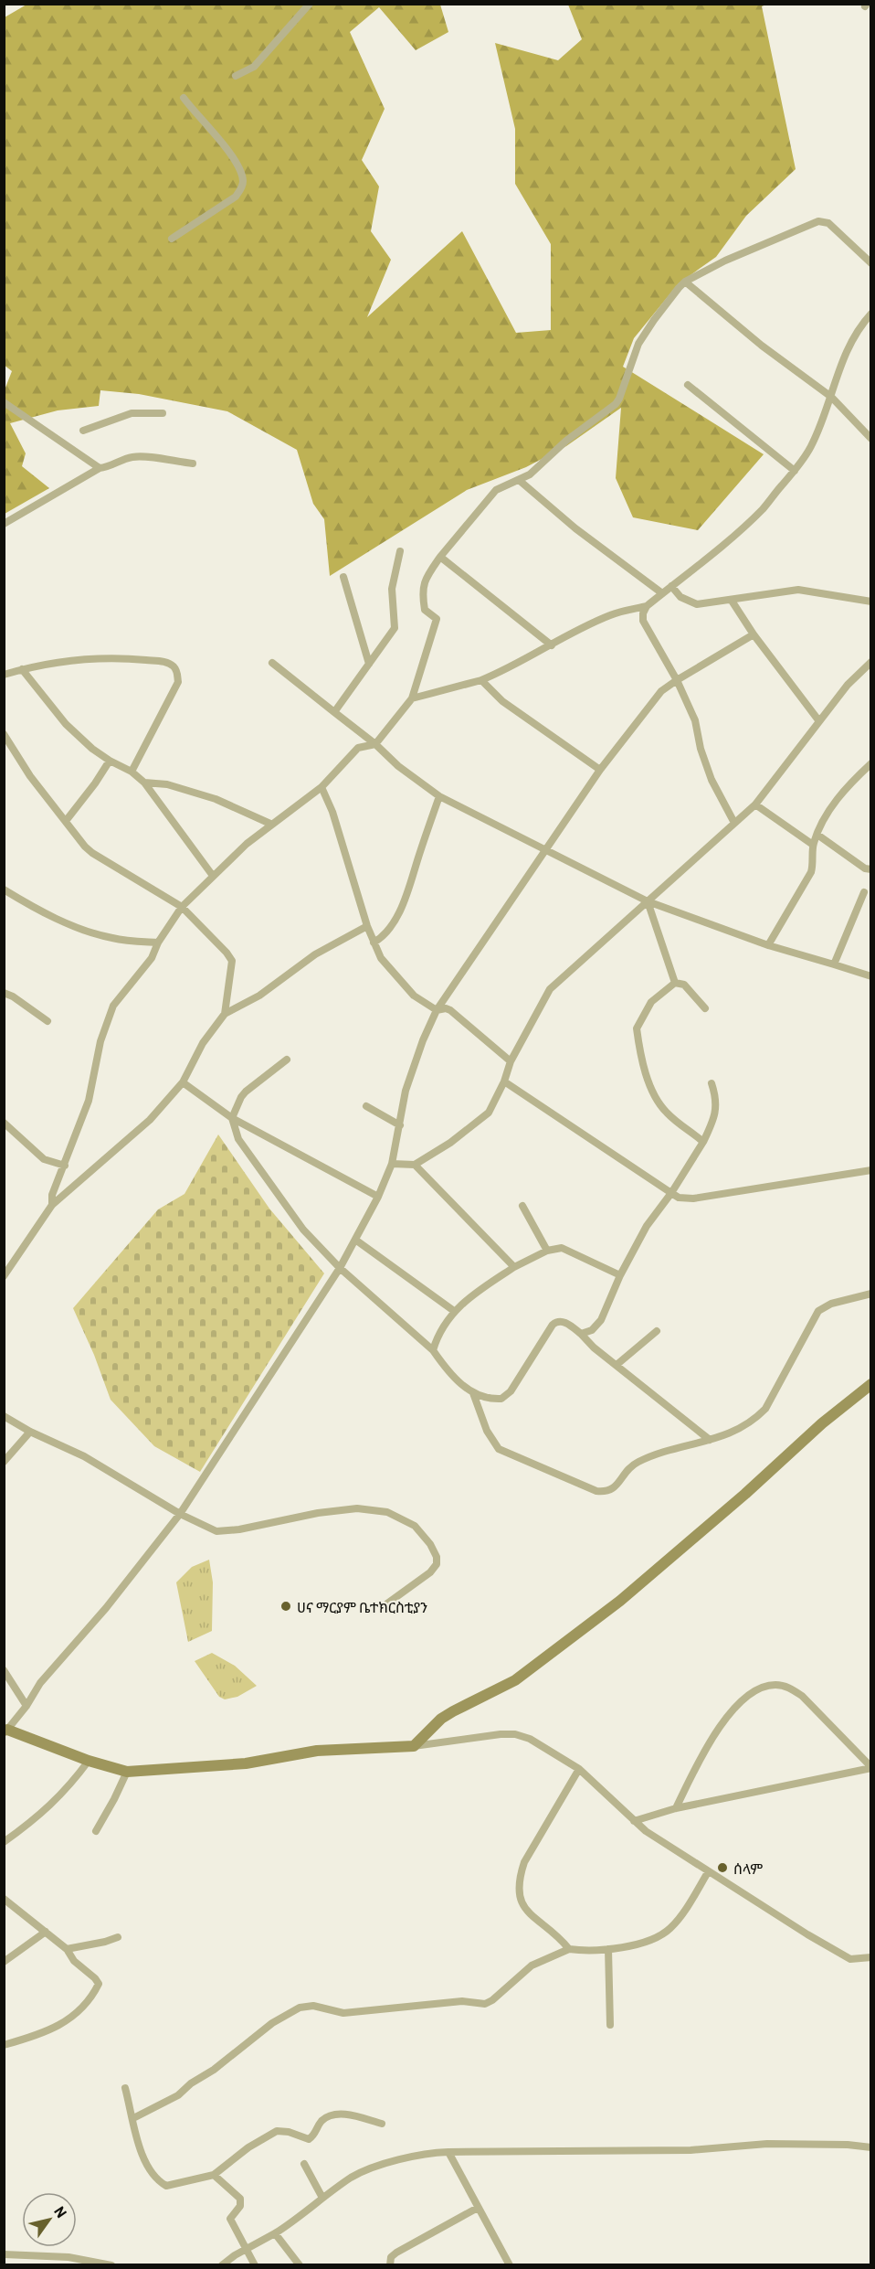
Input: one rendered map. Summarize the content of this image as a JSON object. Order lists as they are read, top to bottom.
{
  "places": ["ሀና ማርያም ቤተክርስቲያን", "ሰላም"],
  "north": "top right"
}
